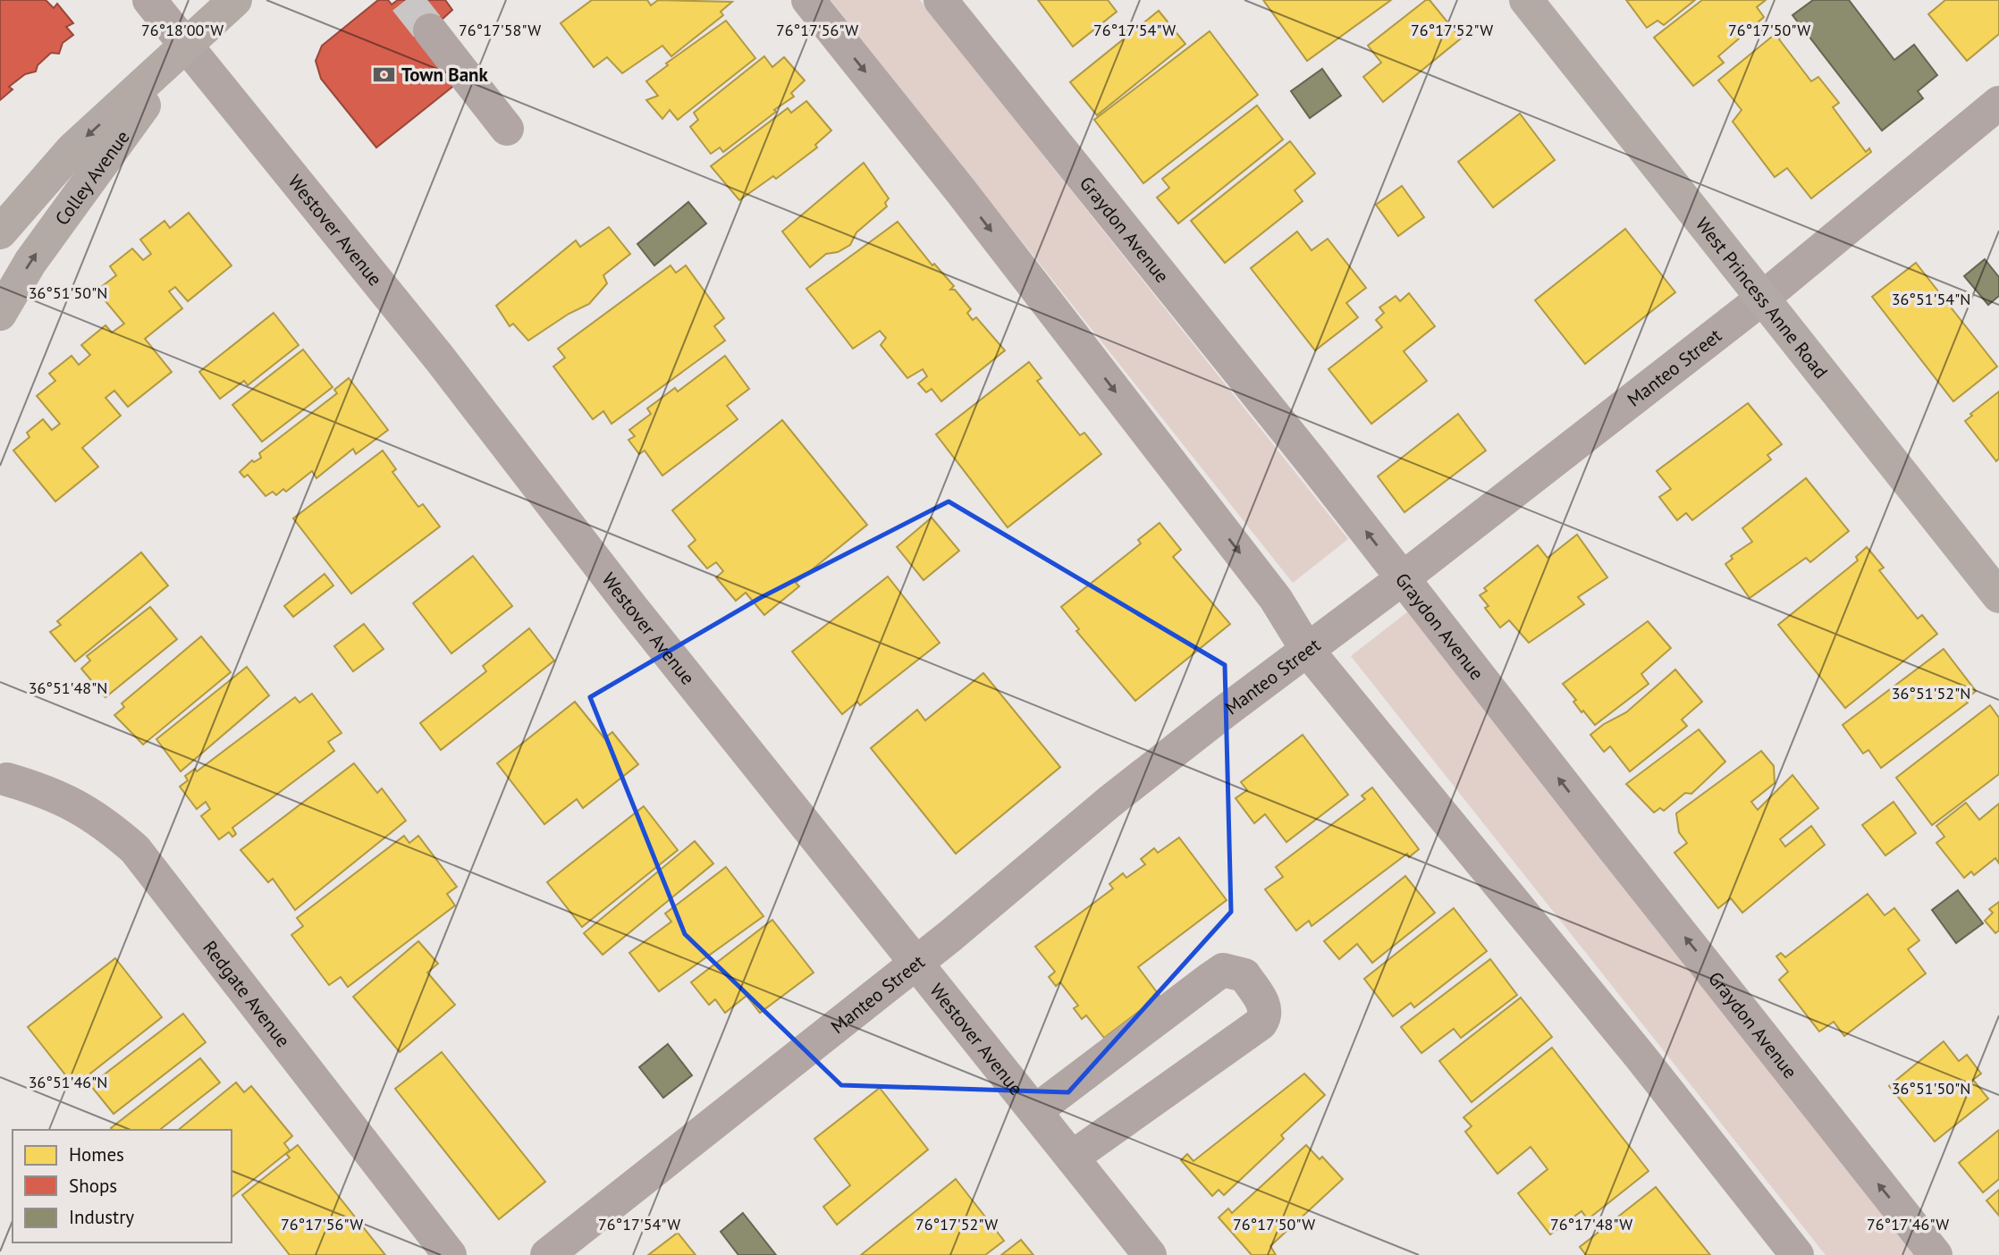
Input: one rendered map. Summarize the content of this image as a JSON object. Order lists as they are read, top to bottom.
{
  "streets": {
    "main road": ["Colley Avenue", "West Princess Anne Road"],
    "street": [
      "Graydon Avenue",
      "Westover Avenue",
      "Manteo Street",
      "Redgate Avenue"
    ]
  },
  "crossings": [
    ["Colley Avenue", "Westover Avenue"],
    ["Graydon Avenue", "Manteo Street"],
    ["Westover Avenue", "Manteo Street"],
    ["West Princess Anne Road", "Manteo Street"]
  ],
  "places": {
    "bank": ["Town Bank"]
  },
  "legend": ["Homes", "Shops", "Industry"],
  "coordinates": [
    "76°18'00\"W",
    "76°17'58\"W",
    "76°17'56\"W",
    "76°17'54\"W",
    "76°17'52\"W",
    "76°17'50\"W",
    "36°51'50\"N",
    "36°51'54\"N",
    "36°51'48\"N",
    "36°51'52\"N",
    "36°51'46\"N",
    "76°17'48\"W",
    "76°17'46\"W"
  ]
}
